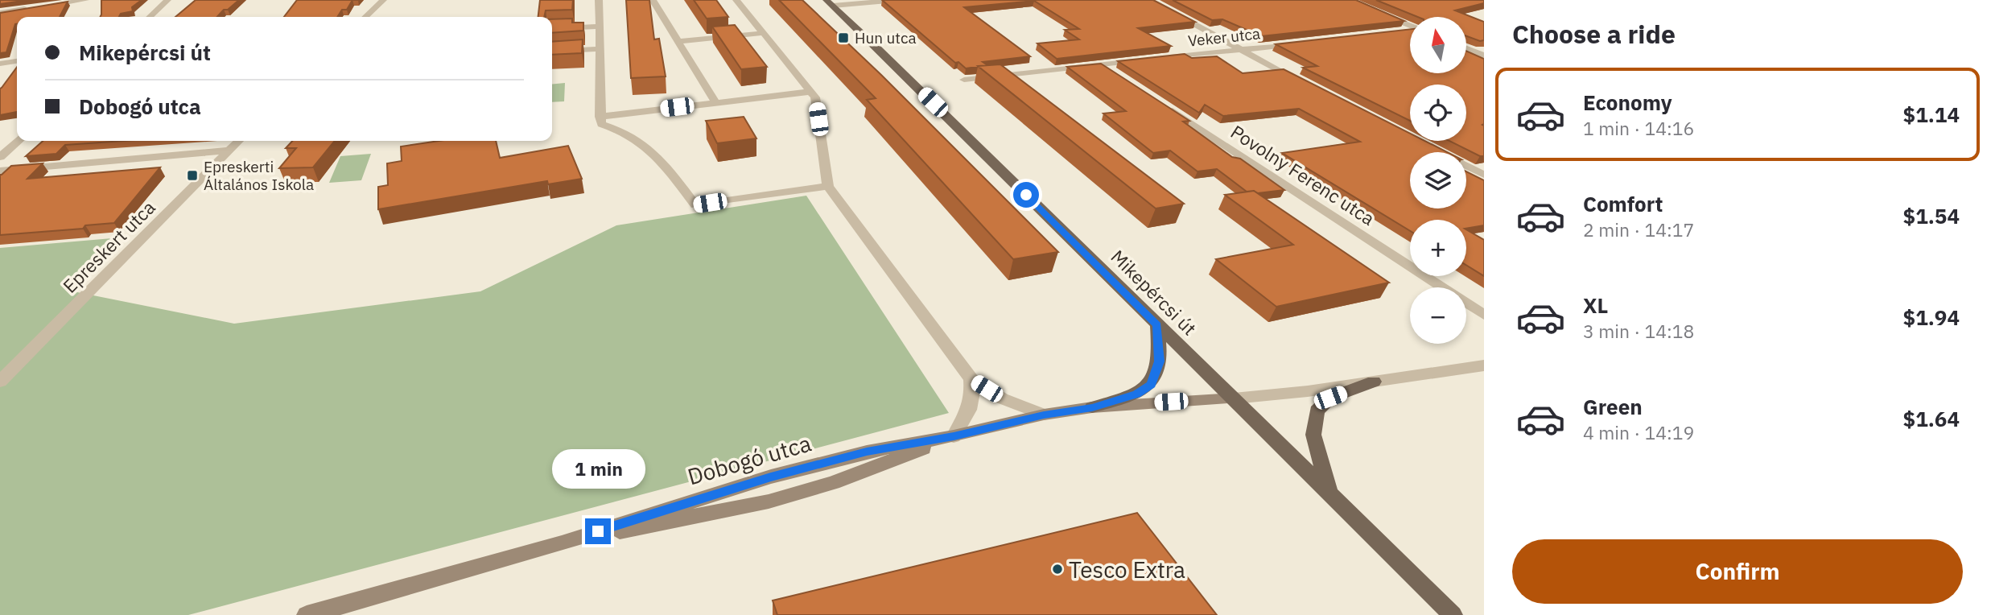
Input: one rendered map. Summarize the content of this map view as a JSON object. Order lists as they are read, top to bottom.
{
  "streets": {
    "main road": ["Mikepércsi út"],
    "street": [
      "Veker utca",
      "Povolny Ferenc utca",
      "Epreskert utca",
      "Dobogó utca"
    ]
  },
  "crossings": [
    ["Mikepércsi út", "Dobogó utca"]
  ],
  "places": {
    "transit": ["Hun utca", "Epreskerti Általános Iskola"],
    "other": ["Tesco Extra"]
  },
  "north": "top",
  "page": {
    "heading": "Choose a ride",
    "map_buttons": ["+", "−"],
    "banner": ["Mikepércsi út", "Dobogó utca"],
    "list": [
      {
        "name": "Economy",
        "note": "1 min · 14:16",
        "value": "$1.14"
      },
      {
        "name": "Comfort",
        "note": "2 min · 14:17",
        "value": "$1.54"
      },
      {
        "name": "XL",
        "note": "3 min · 14:18",
        "value": "$1.94"
      },
      {
        "name": "Green",
        "note": "4 min · 14:19",
        "value": "$1.64"
      }
    ],
    "bubble": "1 min",
    "buttons": "Confirm"
  }
}
